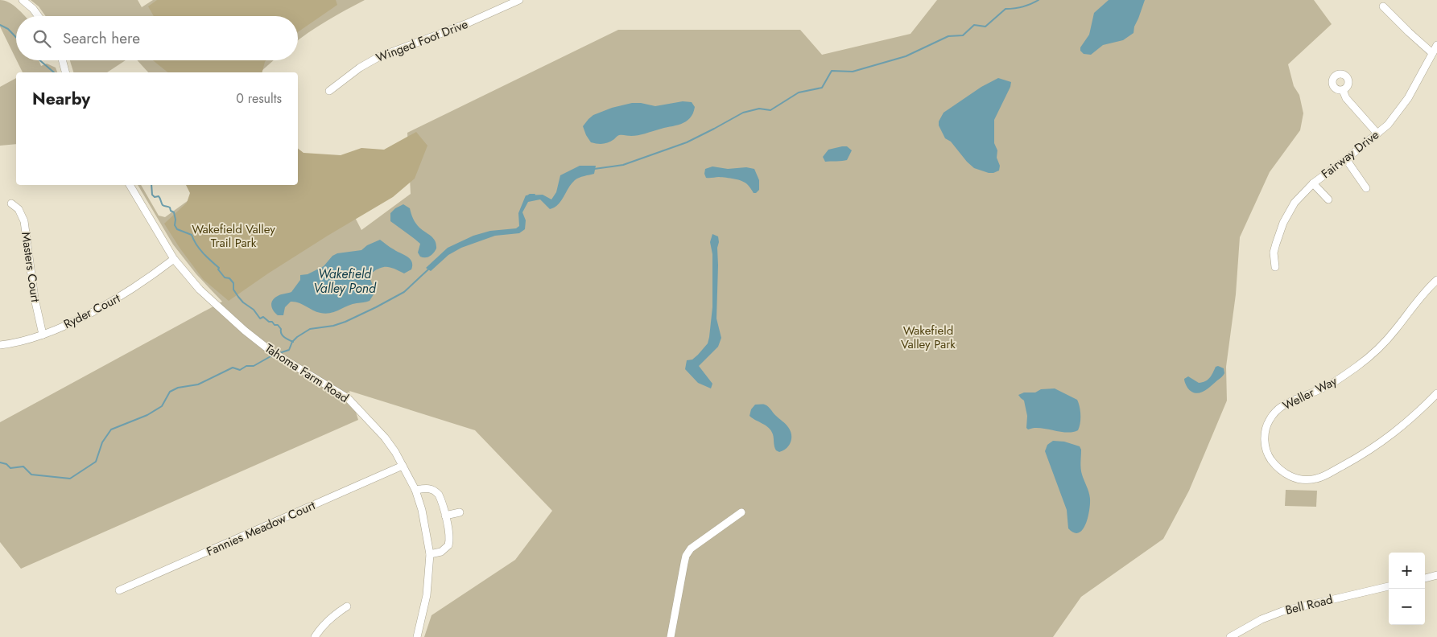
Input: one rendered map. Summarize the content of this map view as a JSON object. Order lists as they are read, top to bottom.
{
  "streets": {
    "street": [
      "Winged Foot Drive",
      "Fairway Drive",
      "Masters Court",
      "Ryder Court",
      "Tahoma Farm Road",
      "Weller Way",
      "Fannies Meadow Court",
      "Bell Road"
    ]
  },
  "crossings": [
    ["Masters Court", "Ryder Court"],
    ["Ryder Court", "Tahoma Farm Road"],
    ["Tahoma Farm Road", "Fannies Meadow Court"]
  ],
  "water": ["Wakefield Valley Pond"],
  "parks": ["Wakefield Valley Trail Park", "Wakefield Valley Park"],
  "page": {
    "search": "Search here",
    "heading": ["Nearby", "0 results"],
    "map_buttons": ["+", "−"]
  }
}
